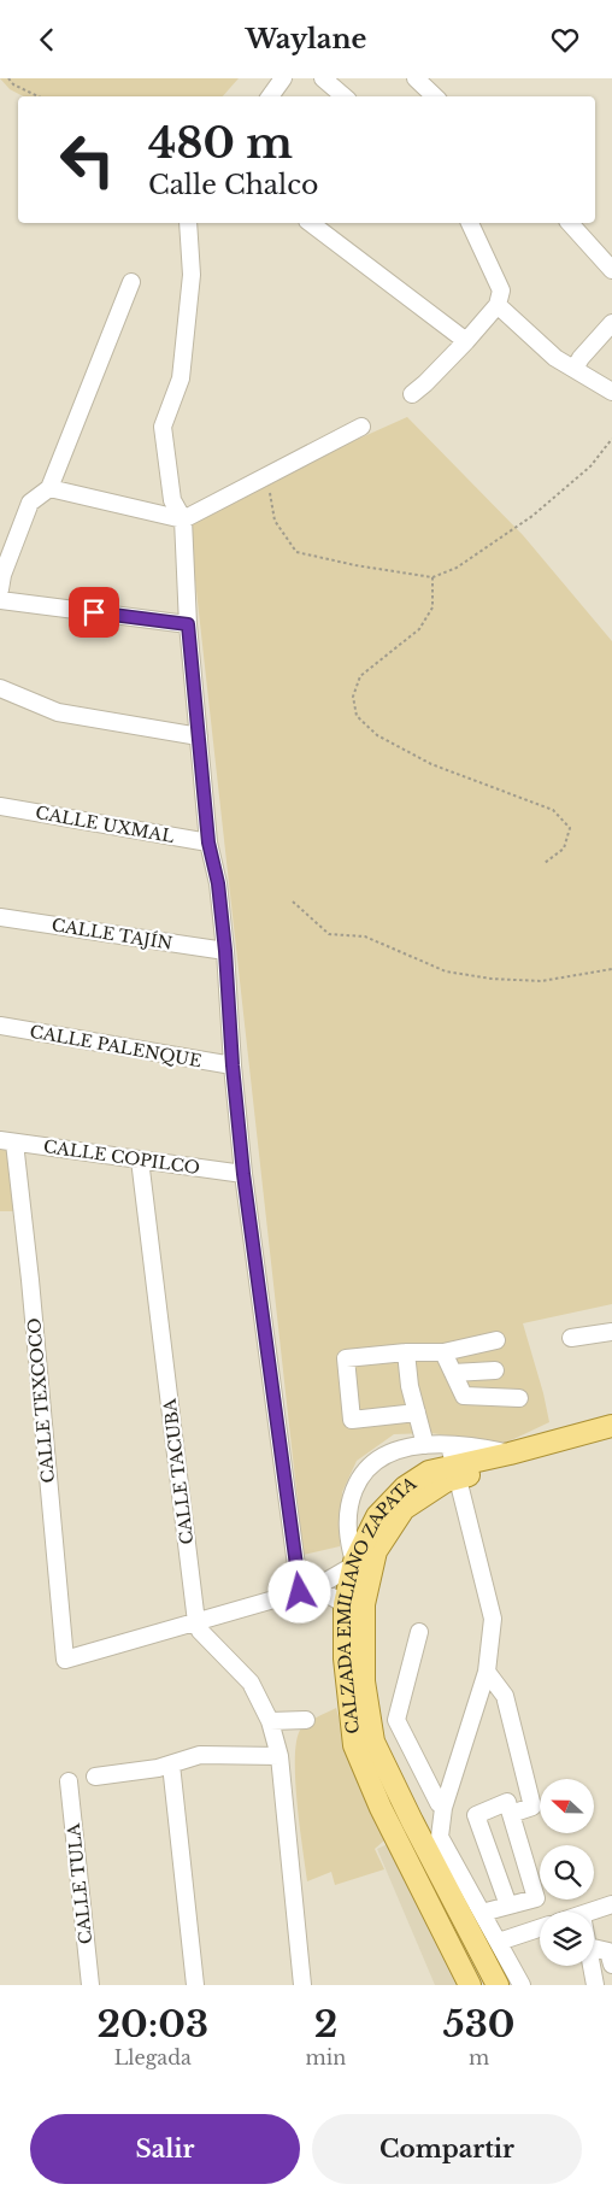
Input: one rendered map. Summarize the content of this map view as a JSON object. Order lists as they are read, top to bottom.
{
  "streets": {
    "main road": ["CALZADA EMILIANO ZAPATA"],
    "street": [
      "CALLE UXMAL",
      "CALLE TAJÍN",
      "CALLE PALENQUE",
      "CALLE COPILCO",
      "CALLE TEXCOCO",
      "CALLE TACUBA",
      "CALLE TULA"
    ]
  },
  "crossings": [
    ["CALLE COPILCO", "CALLE TEXCOCO"],
    ["CALLE COPILCO", "CALLE TACUBA"],
    ["CALLE TEXCOCO", "CALLE TACUBA"]
  ],
  "north": "left",
  "page": {
    "header": "Waylane",
    "turn": ["480 m", "Calle Chalco"],
    "eta": [
      "20:03",
      "Llegada",
      "2",
      "min",
      "530",
      "m"
    ],
    "buttons": ["Salir", "Compartir"]
  }
}
